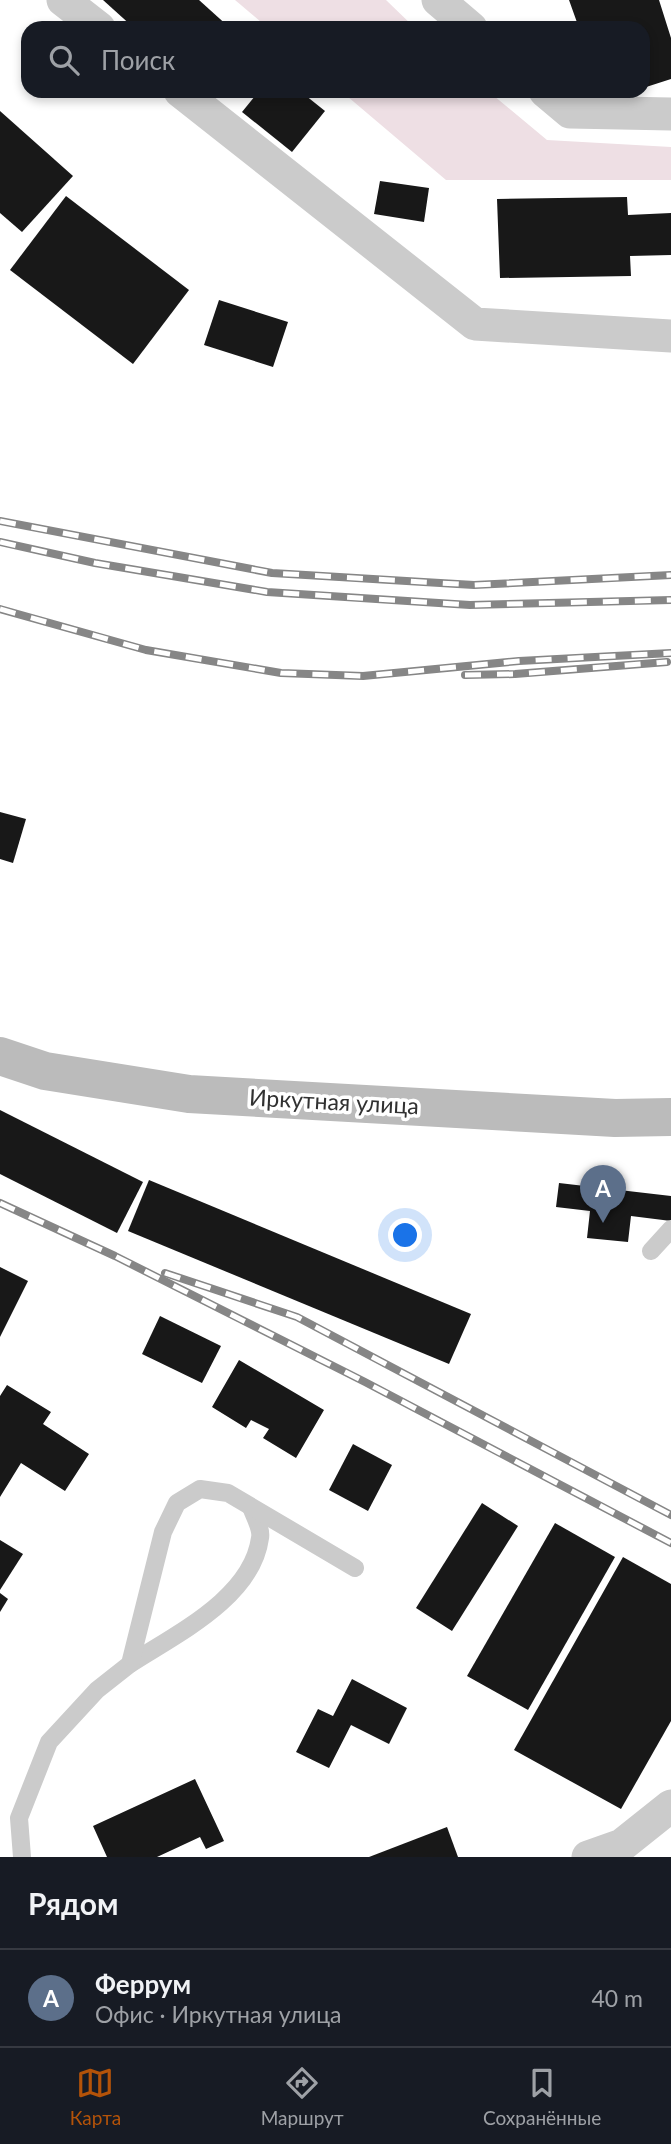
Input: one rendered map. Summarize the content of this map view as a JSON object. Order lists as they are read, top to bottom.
{
  "streets": {
    "main road": ["Иркутная улица"]
  },
  "page": {
    "search": "Поиск",
    "pins": "A",
    "heading": "Рядом",
    "list": [
      {
        "mark": "A",
        "name": "Феррум",
        "note": "Офис · Иркутная улица",
        "value": "40 m"
      }
    ],
    "nav": ["Карта", "Маршрут", "Сохранённые"]
  }
}
